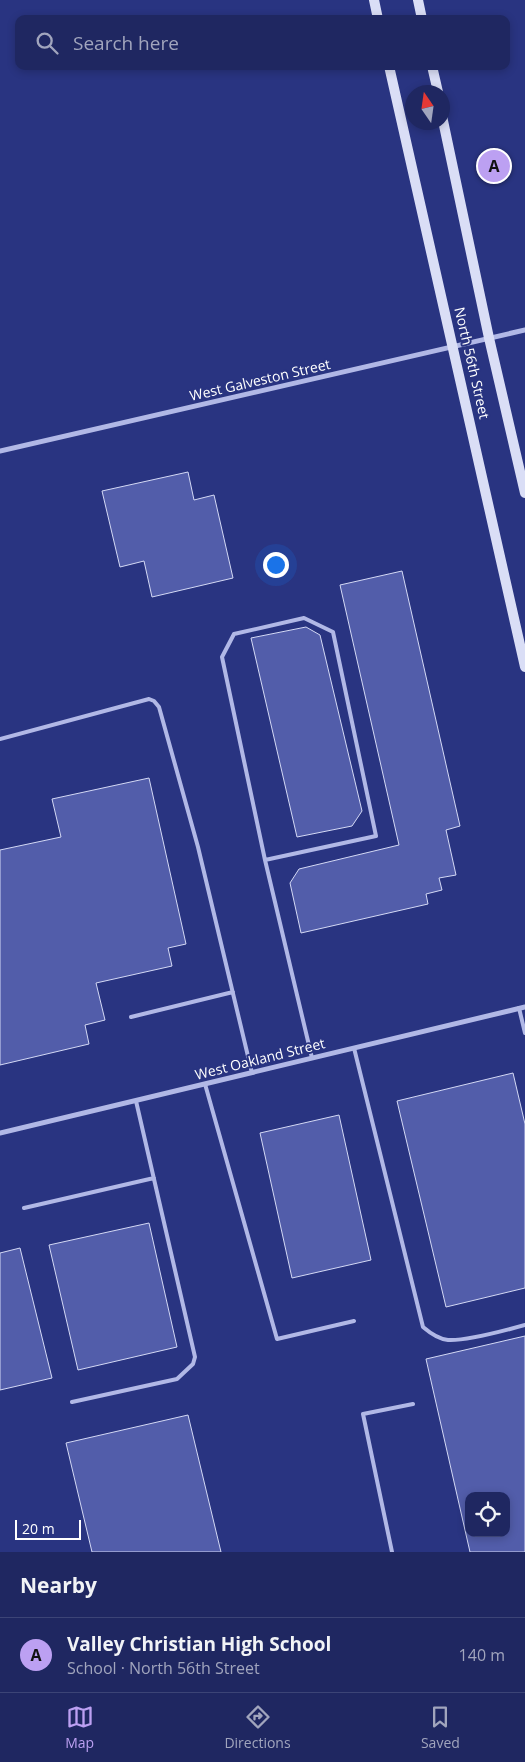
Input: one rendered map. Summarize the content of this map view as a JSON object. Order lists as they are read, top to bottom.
{
  "streets": {
    "main road": ["North 56th Street"],
    "street": ["West Galveston Street", "West Oakland Street"]
  },
  "crossings": [
    ["North 56th Street", "West Galveston Street"]
  ],
  "scale_bar": "20 m",
  "north": "top",
  "page": {
    "search": "Search here",
    "pins": "A",
    "scale": "20 m",
    "heading": "Nearby",
    "list": [
      {
        "mark": "A",
        "name": "Valley Christian High School",
        "note": "School · North 56th Street",
        "value": "140 m"
      }
    ],
    "nav": ["Map", "Directions", "Saved"]
  }
}
